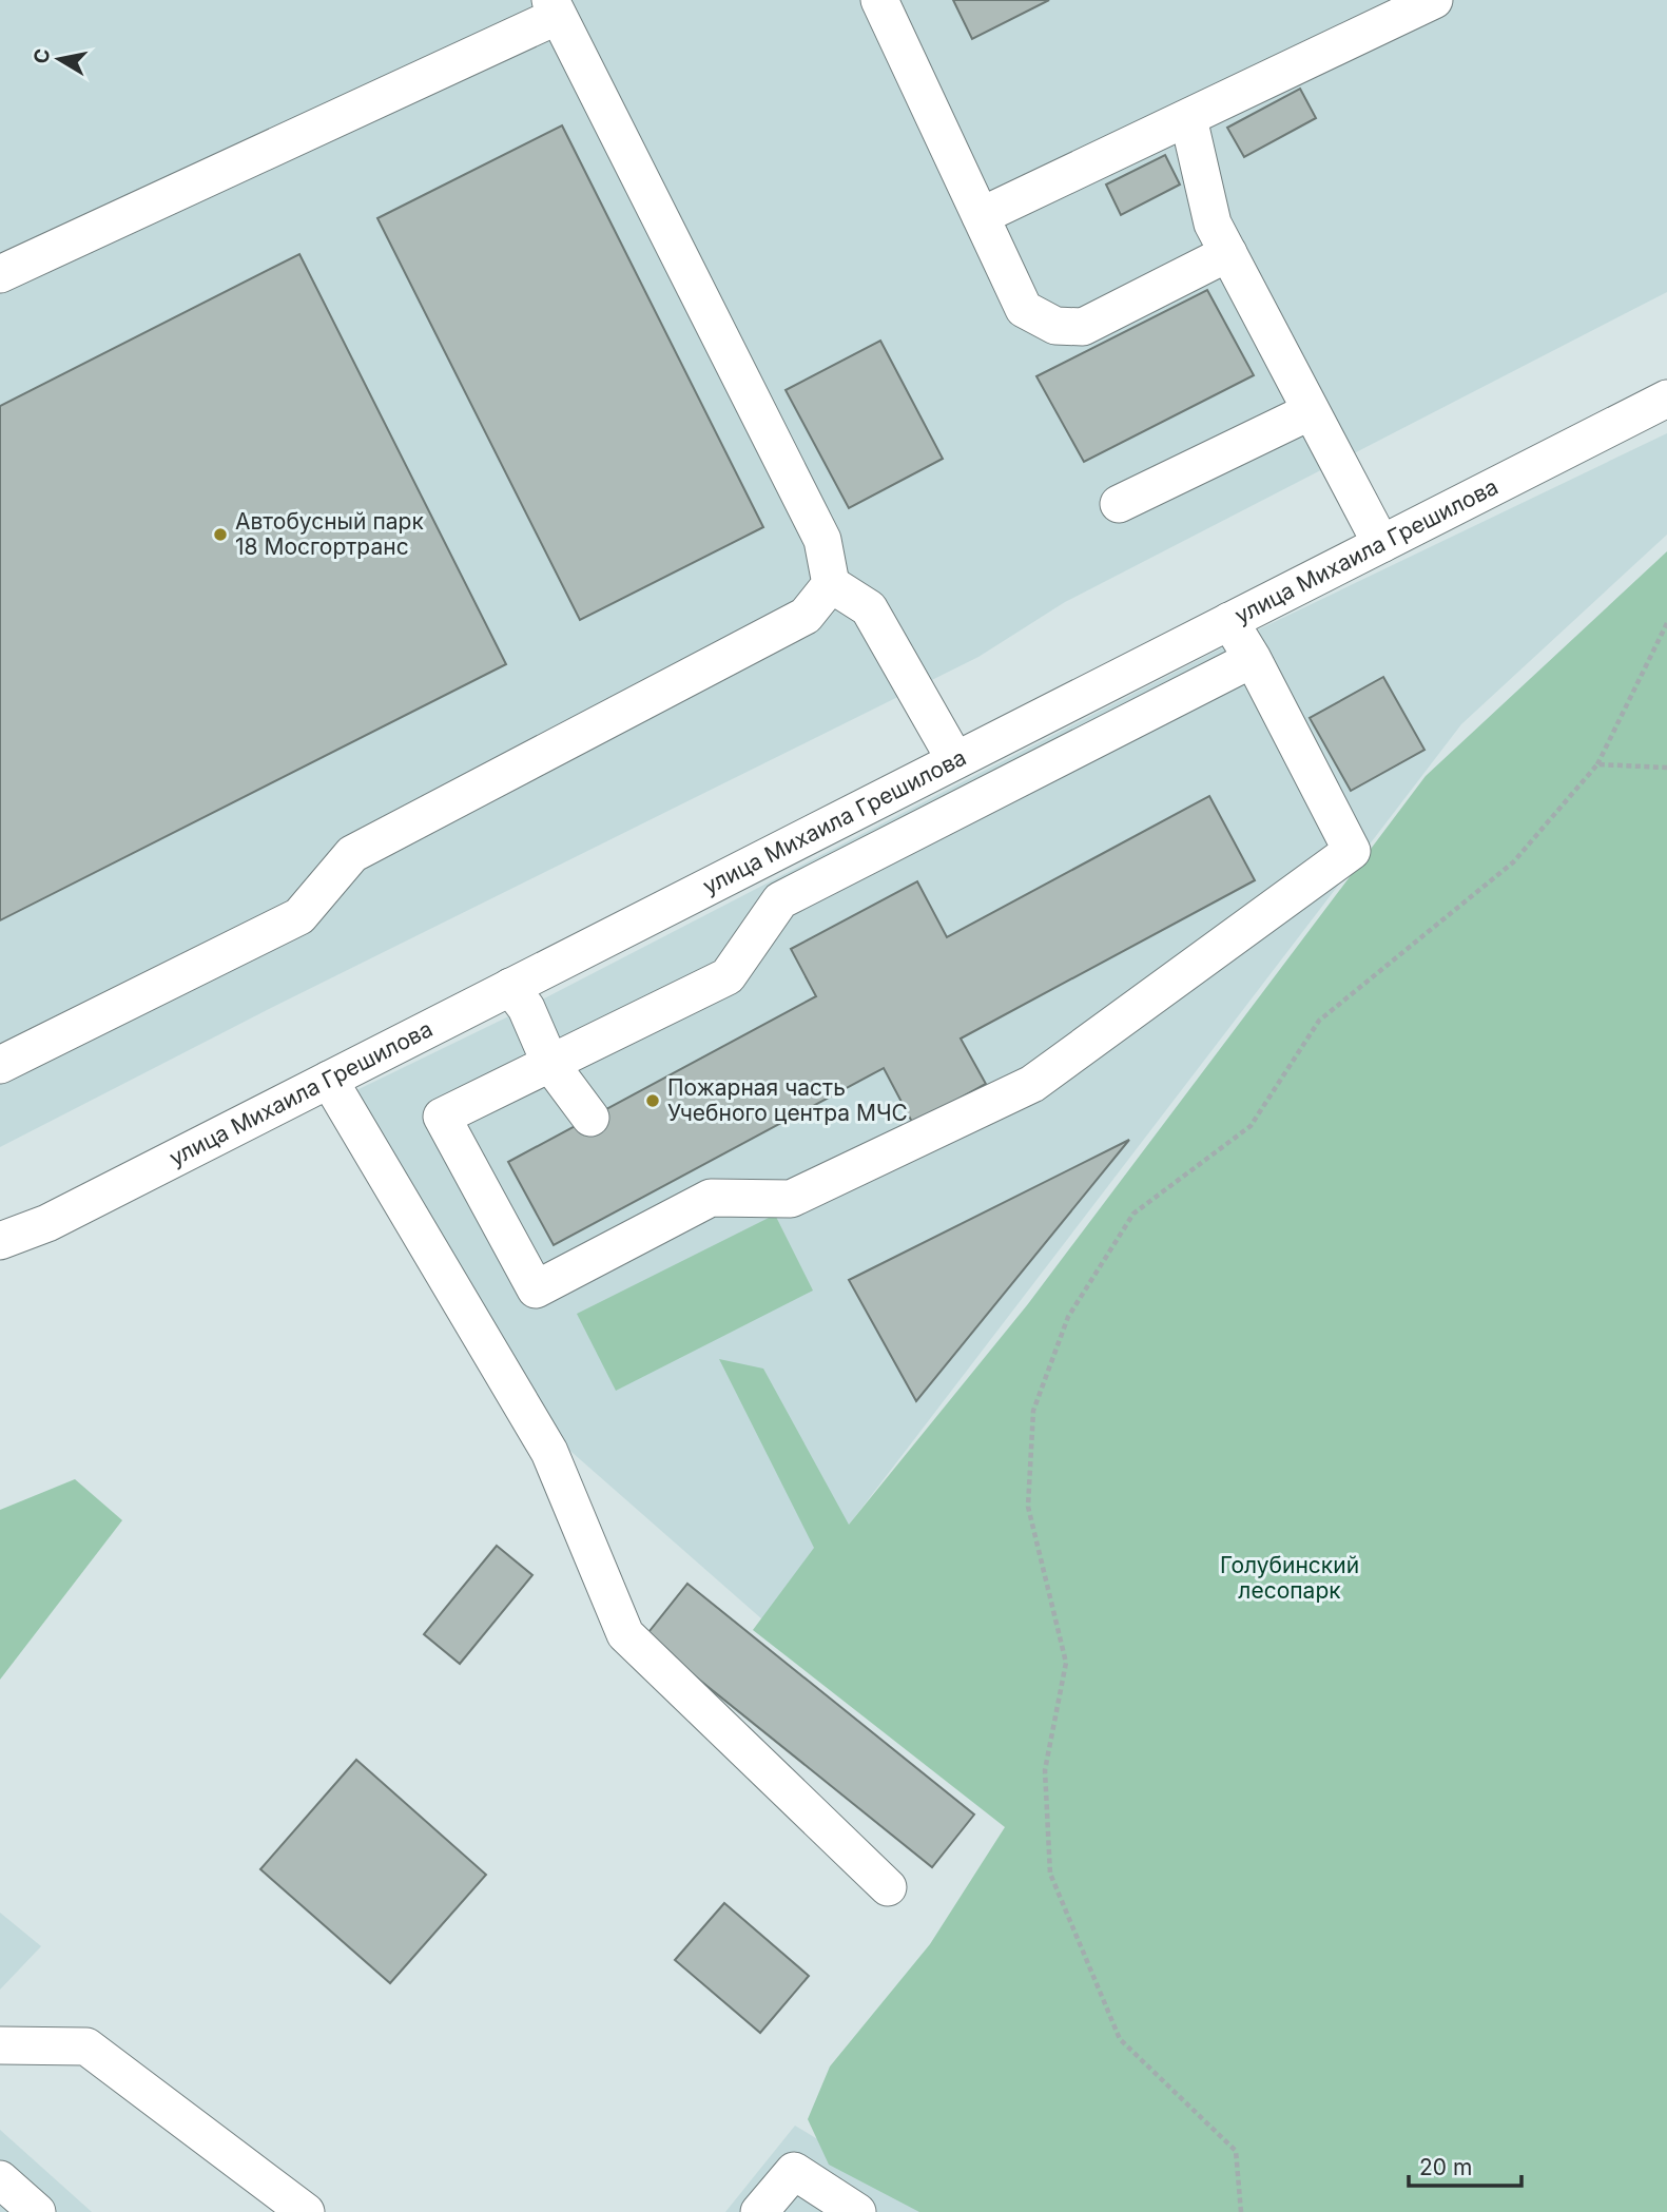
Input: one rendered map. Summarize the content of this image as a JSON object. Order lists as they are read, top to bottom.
{
  "streets": {
    "street": ["улица Михаила Грешилова"]
  },
  "parks": ["Голубинский лесопарк"],
  "places": ["Автобусный парк 18 Мосгортранс", "Пожарная часть Учебного центра МЧС"],
  "scale_bar": "20 m",
  "north": "left"
}
